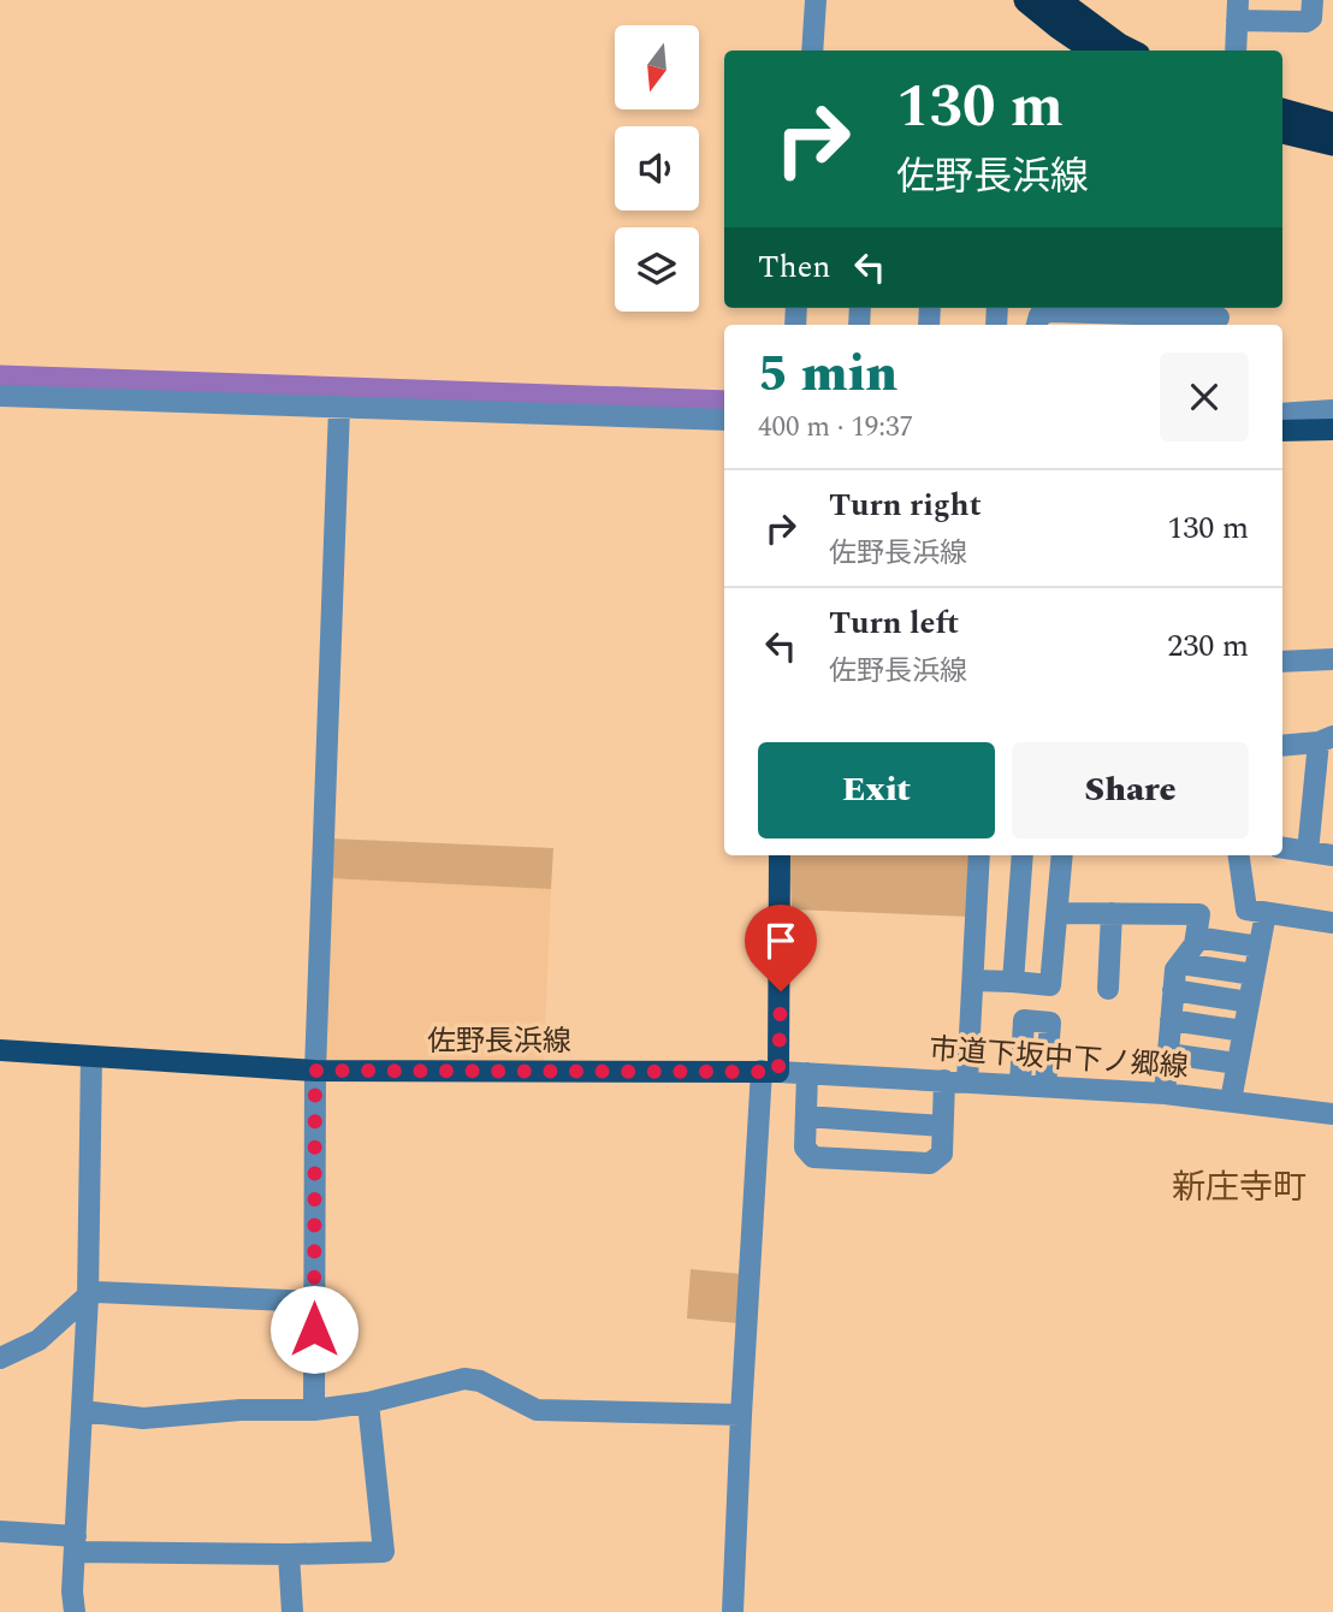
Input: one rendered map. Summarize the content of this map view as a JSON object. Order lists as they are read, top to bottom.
{
  "streets": {
    "main road": ["佐野長浜線"],
    "street": ["市道下坂中下ノ郷線"]
  },
  "crossings": [
    ["佐野長浜線", "市道下坂中下ノ郷線"]
  ],
  "districts": ["新庄寺町"],
  "north": "bottom",
  "page": {
    "turn": ["130 m", "佐野長浜線"],
    "then": "Then",
    "heading": ["5 min", "400 m · 19:37"],
    "list": [
      {
        "name": "Turn right",
        "note": "佐野長浜線",
        "value": "130 m"
      },
      {
        "name": "Turn left",
        "note": "佐野長浜線",
        "value": "230 m"
      }
    ],
    "buttons": ["Exit", "Share"]
  }
}
